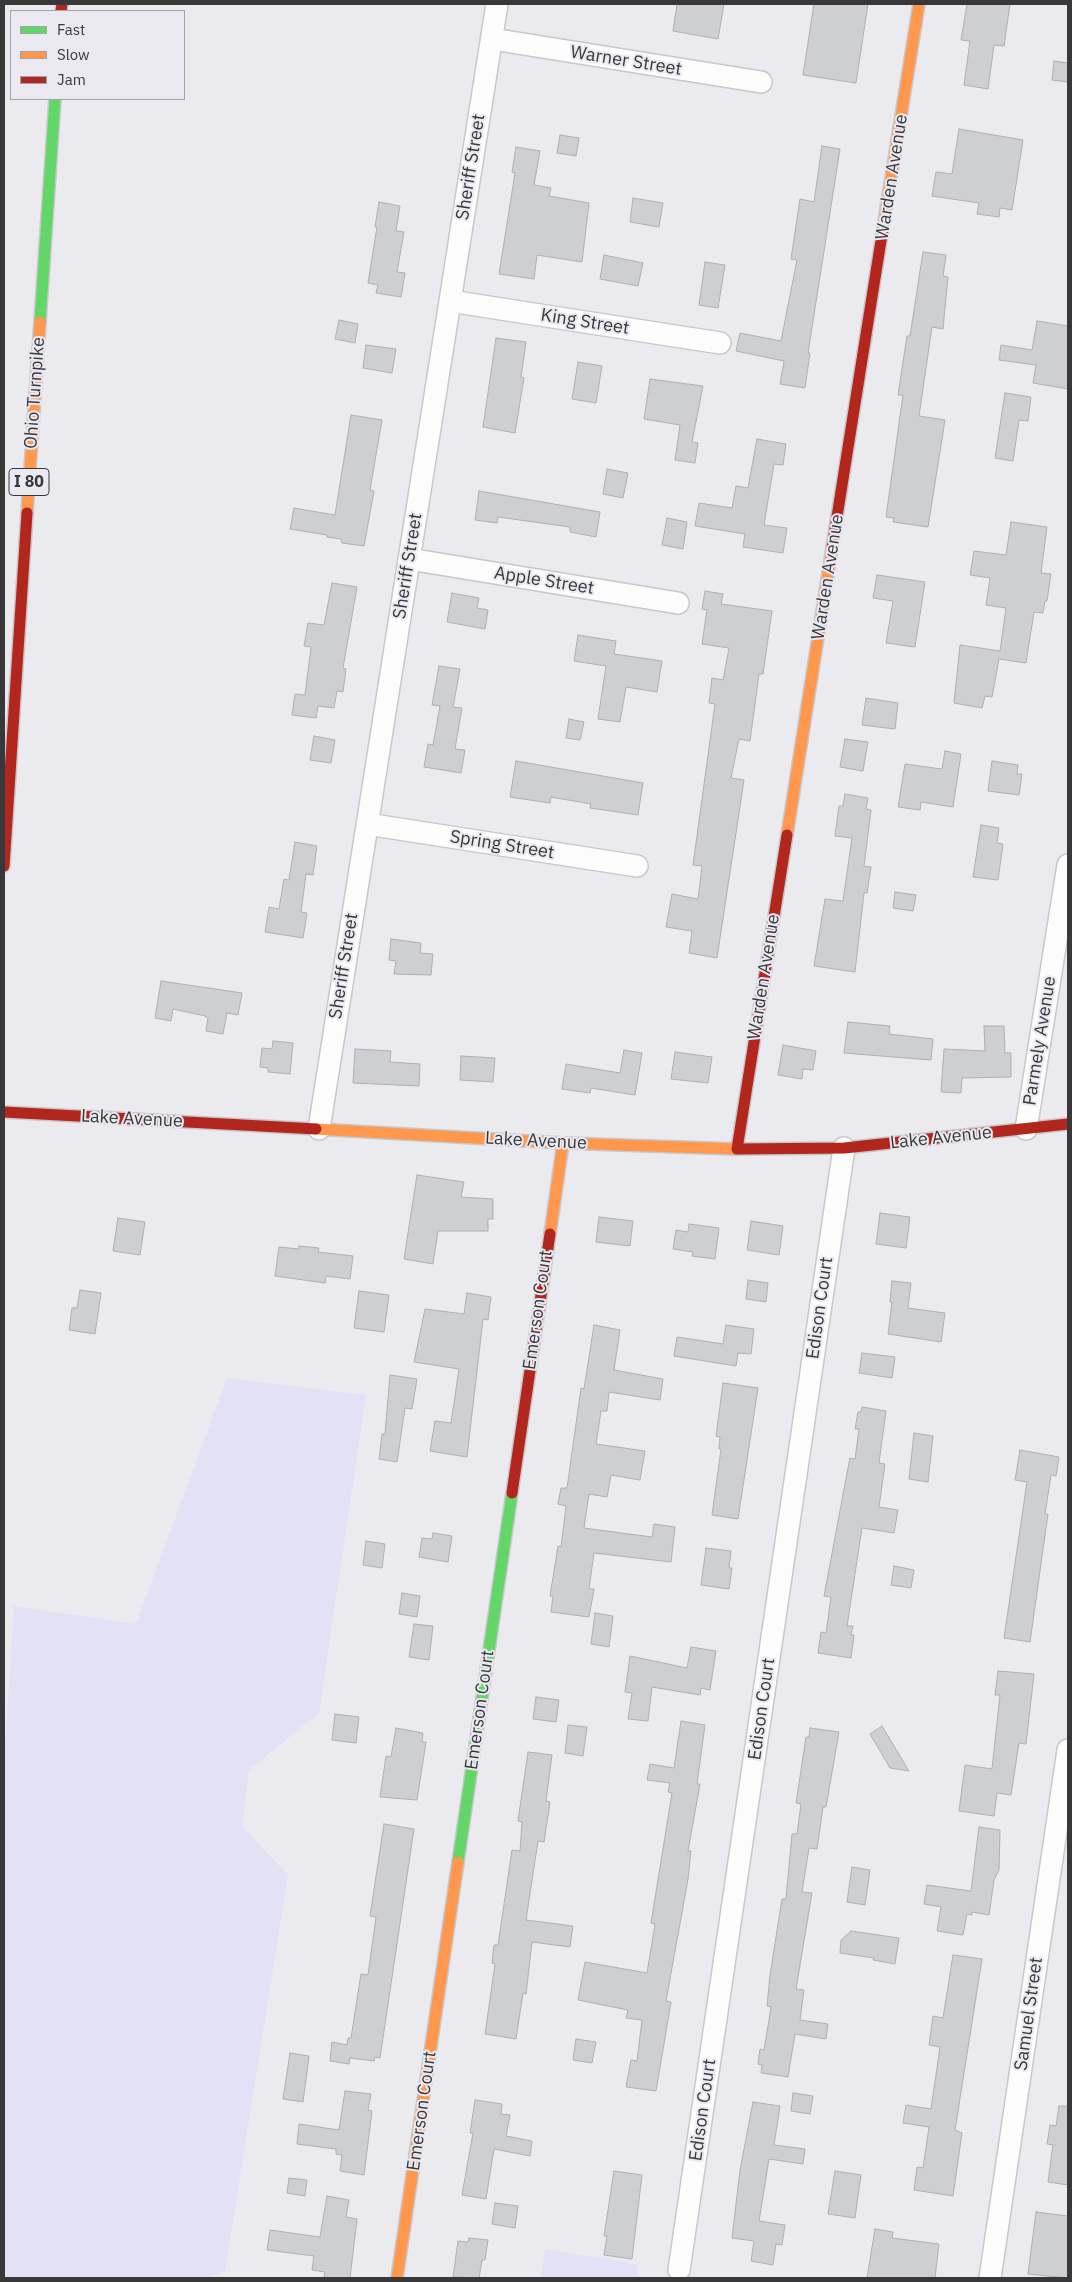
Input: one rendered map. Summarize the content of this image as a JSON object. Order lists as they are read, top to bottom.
{
  "streets": {
    "main road": [
      "Warden Avenue",
      "Ohio Turnpike",
      "I 80",
      "Lake Avenue",
      "Emerson Court"
    ],
    "street": [
      "Warner Street",
      "Sheriff Street",
      "King Street",
      "Apple Street",
      "Spring Street",
      "Parmely Avenue",
      "Edison Court",
      "Samuel Street"
    ]
  },
  "crossings": [
    ["Warner Street", "Sheriff Street"],
    ["Sheriff Street", "King Street"],
    ["Sheriff Street", "Apple Street"],
    ["Sheriff Street", "Spring Street"],
    ["Sheriff Street", "Lake Avenue"],
    ["Warden Avenue", "Lake Avenue"],
    ["Parmely Avenue", "Lake Avenue"],
    ["Lake Avenue", "Edison Court"],
    ["Lake Avenue", "Emerson Court"]
  ],
  "legend": ["Fast", "Slow", "Jam"]
}
